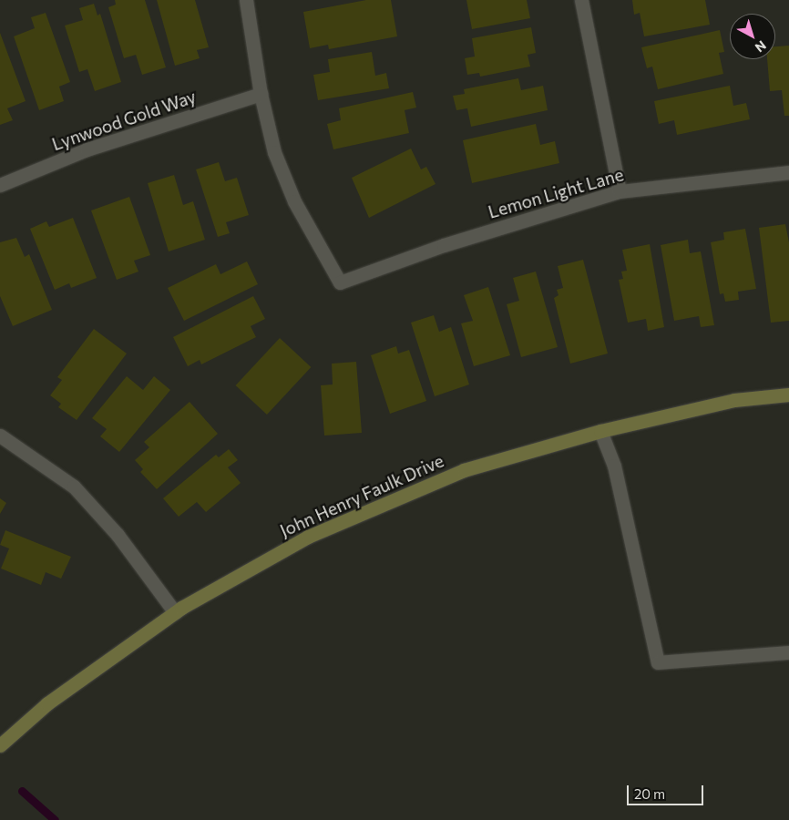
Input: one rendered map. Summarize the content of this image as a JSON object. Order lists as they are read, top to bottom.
{
  "streets": {
    "street": ["Lynwood Gold Way", "Lemon Light Lane", "John Henry Faulk Drive"]
  },
  "crossings": [
    ["Lynwood Gold Way", "Lemon Light Lane"]
  ],
  "scale_bar": "20 m",
  "north": "bottom right"
}
